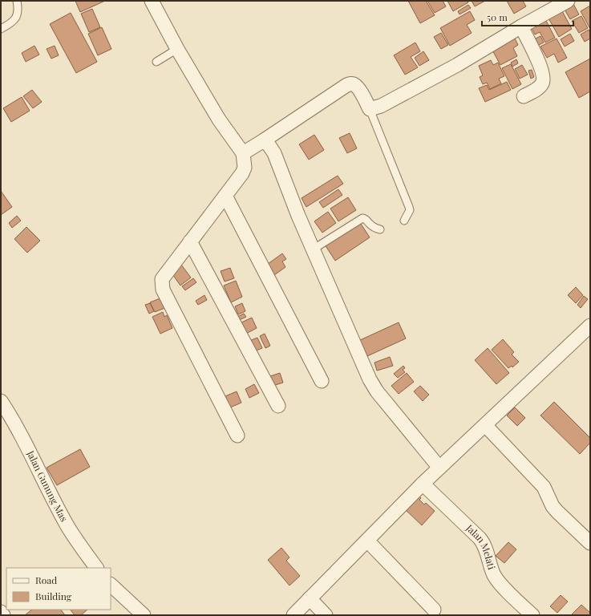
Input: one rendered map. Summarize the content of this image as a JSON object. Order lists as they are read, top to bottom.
{
  "streets": {
    "street": ["Jalan Gunung Mas", "Jalan Melati"]
  },
  "legend": ["Road", "Building"],
  "scale_bar": "50 m"
}
